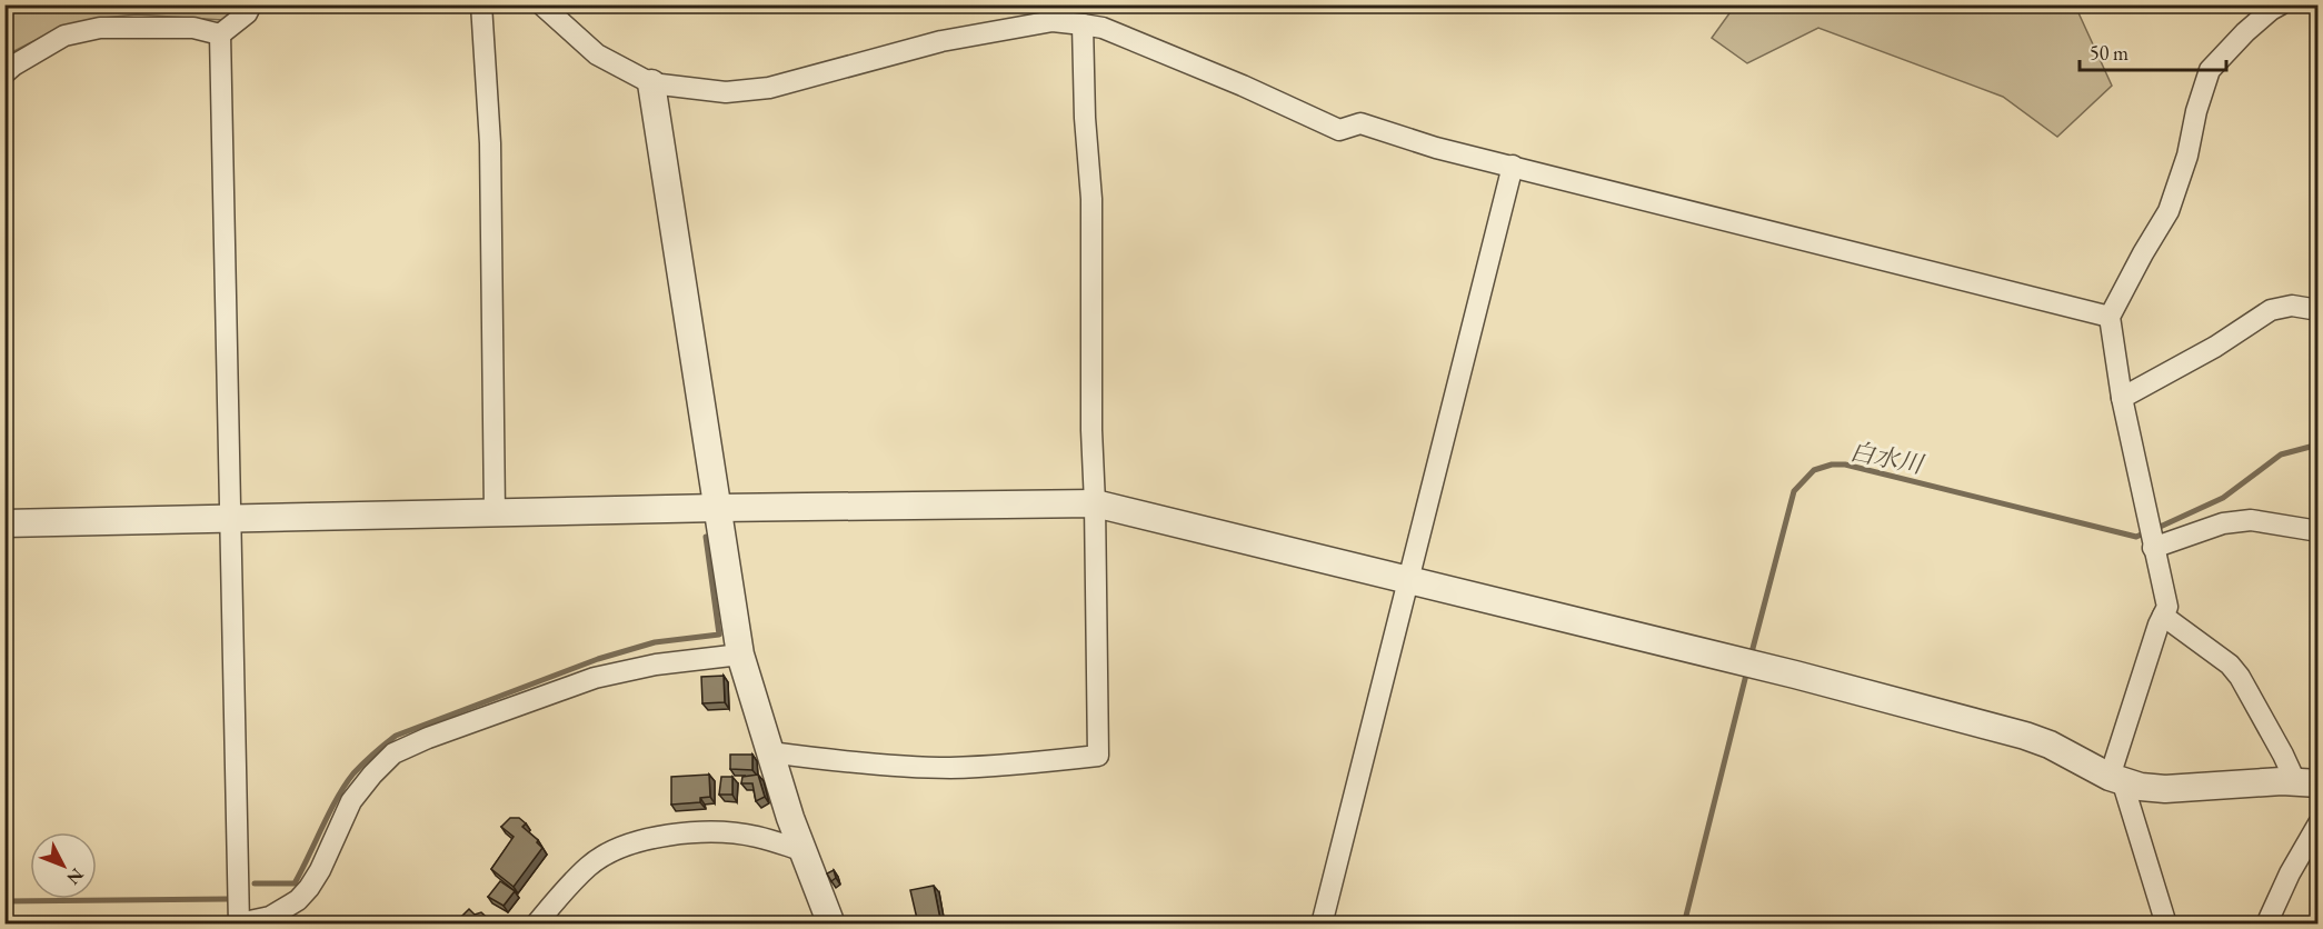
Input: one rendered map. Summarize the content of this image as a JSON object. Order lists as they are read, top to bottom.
{
  "water": ["白水川"],
  "scale_bar": "50 m",
  "north": "bottom right"
}
